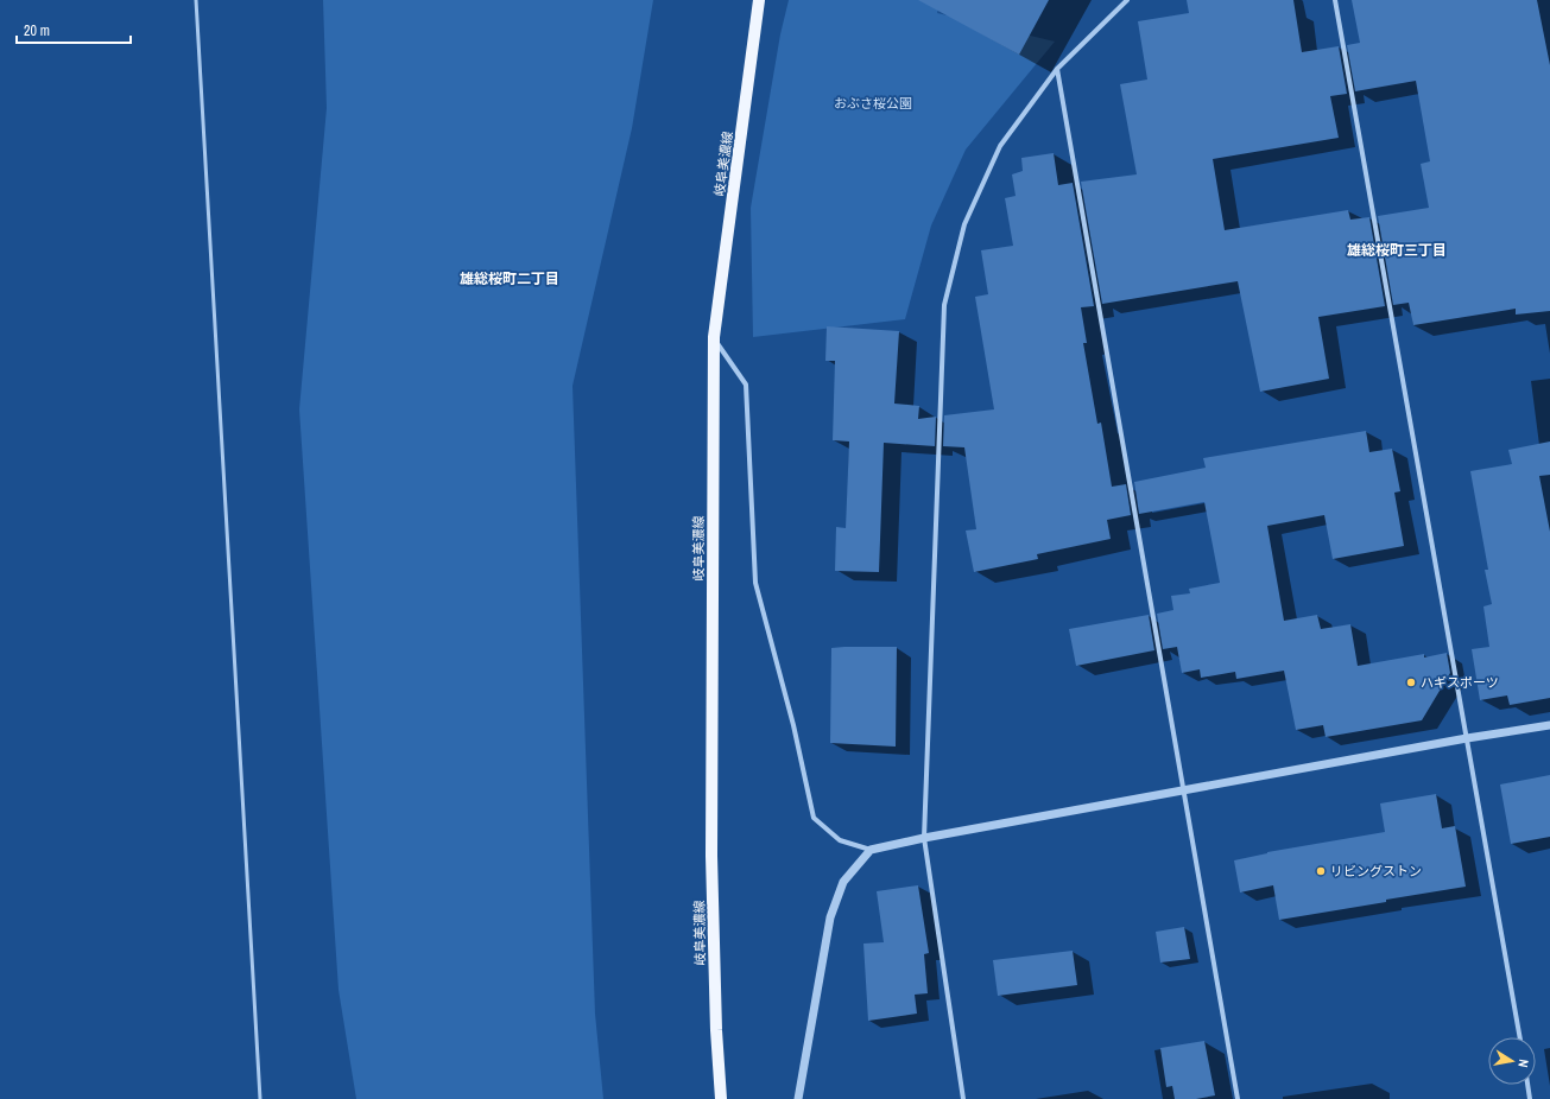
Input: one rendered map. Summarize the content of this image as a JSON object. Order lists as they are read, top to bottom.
{
  "streets": {
    "main road": ["岐阜美濃線"]
  },
  "districts": ["雄総桜町三丁目", "雄総桜町二丁目"],
  "parks": ["おぶさ桜公園"],
  "places": ["ハギスポーツ", "リビングストン"],
  "scale_bar": "20 m",
  "north": "right"
}
